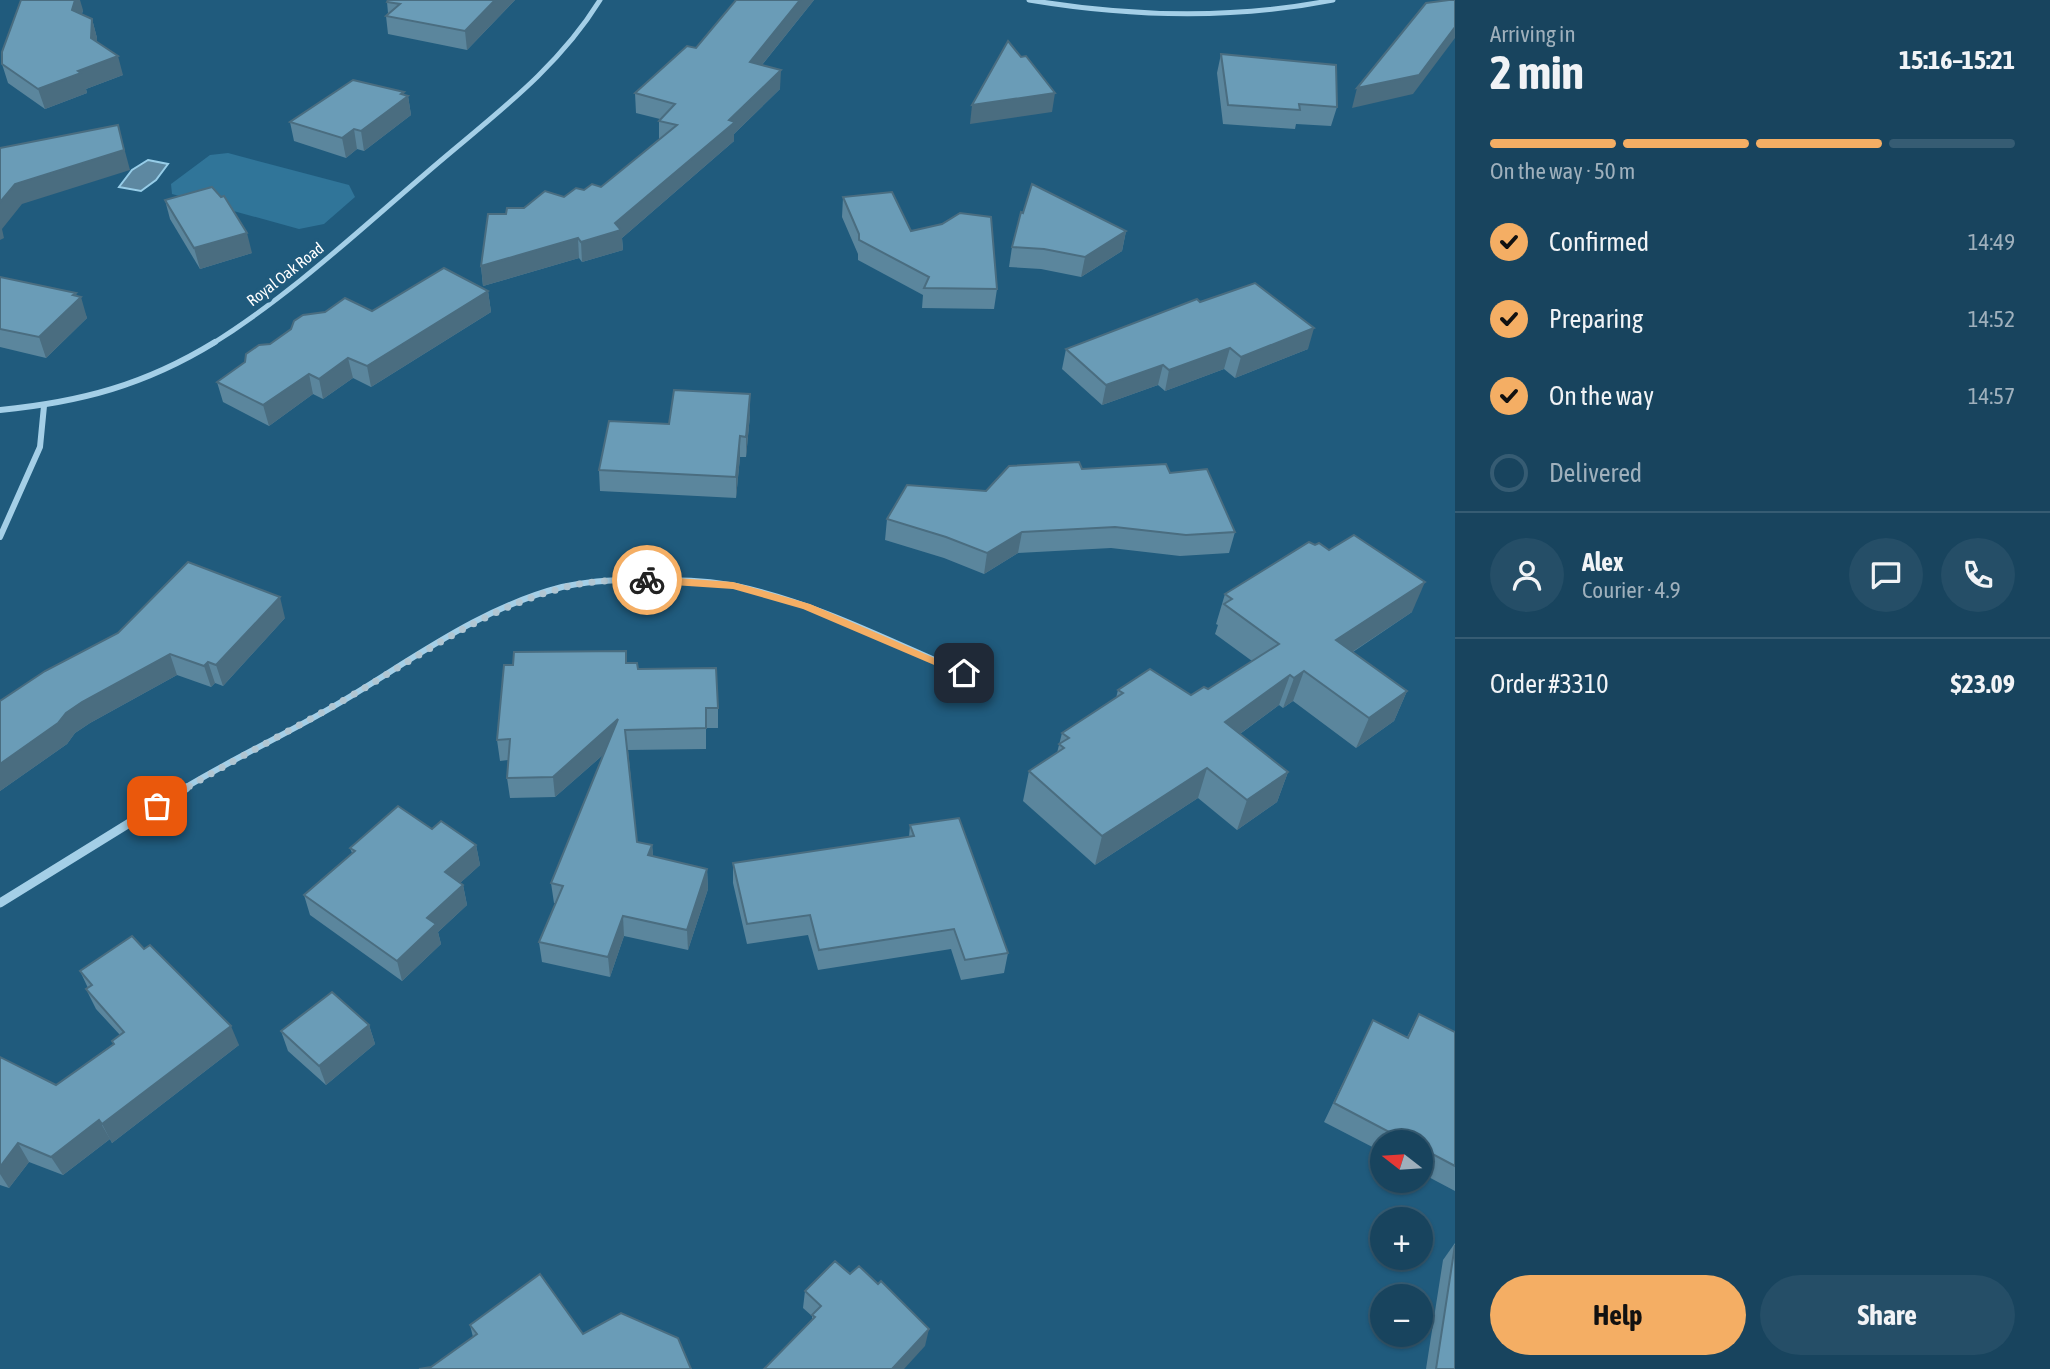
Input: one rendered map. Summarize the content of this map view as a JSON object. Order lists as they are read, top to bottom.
{
  "streets": {
    "street": ["Royal Oak Road"]
  },
  "north": "left",
  "page": {
    "heading": ["2 min", "Arriving in", "15:16–15:21"],
    "panel": [
      "Alex",
      "Courier · 4.9",
      "Order #3310",
      "$23.09"
    ],
    "bar": "On the way · 50 m",
    "list": [
      ["Confirmed", "14:49"],
      ["Preparing", "14:52"],
      ["On the way", "14:57"],
      "Delivered"
    ],
    "map_buttons": ["+", "−"],
    "buttons": ["Help", "Share"]
  }
}
